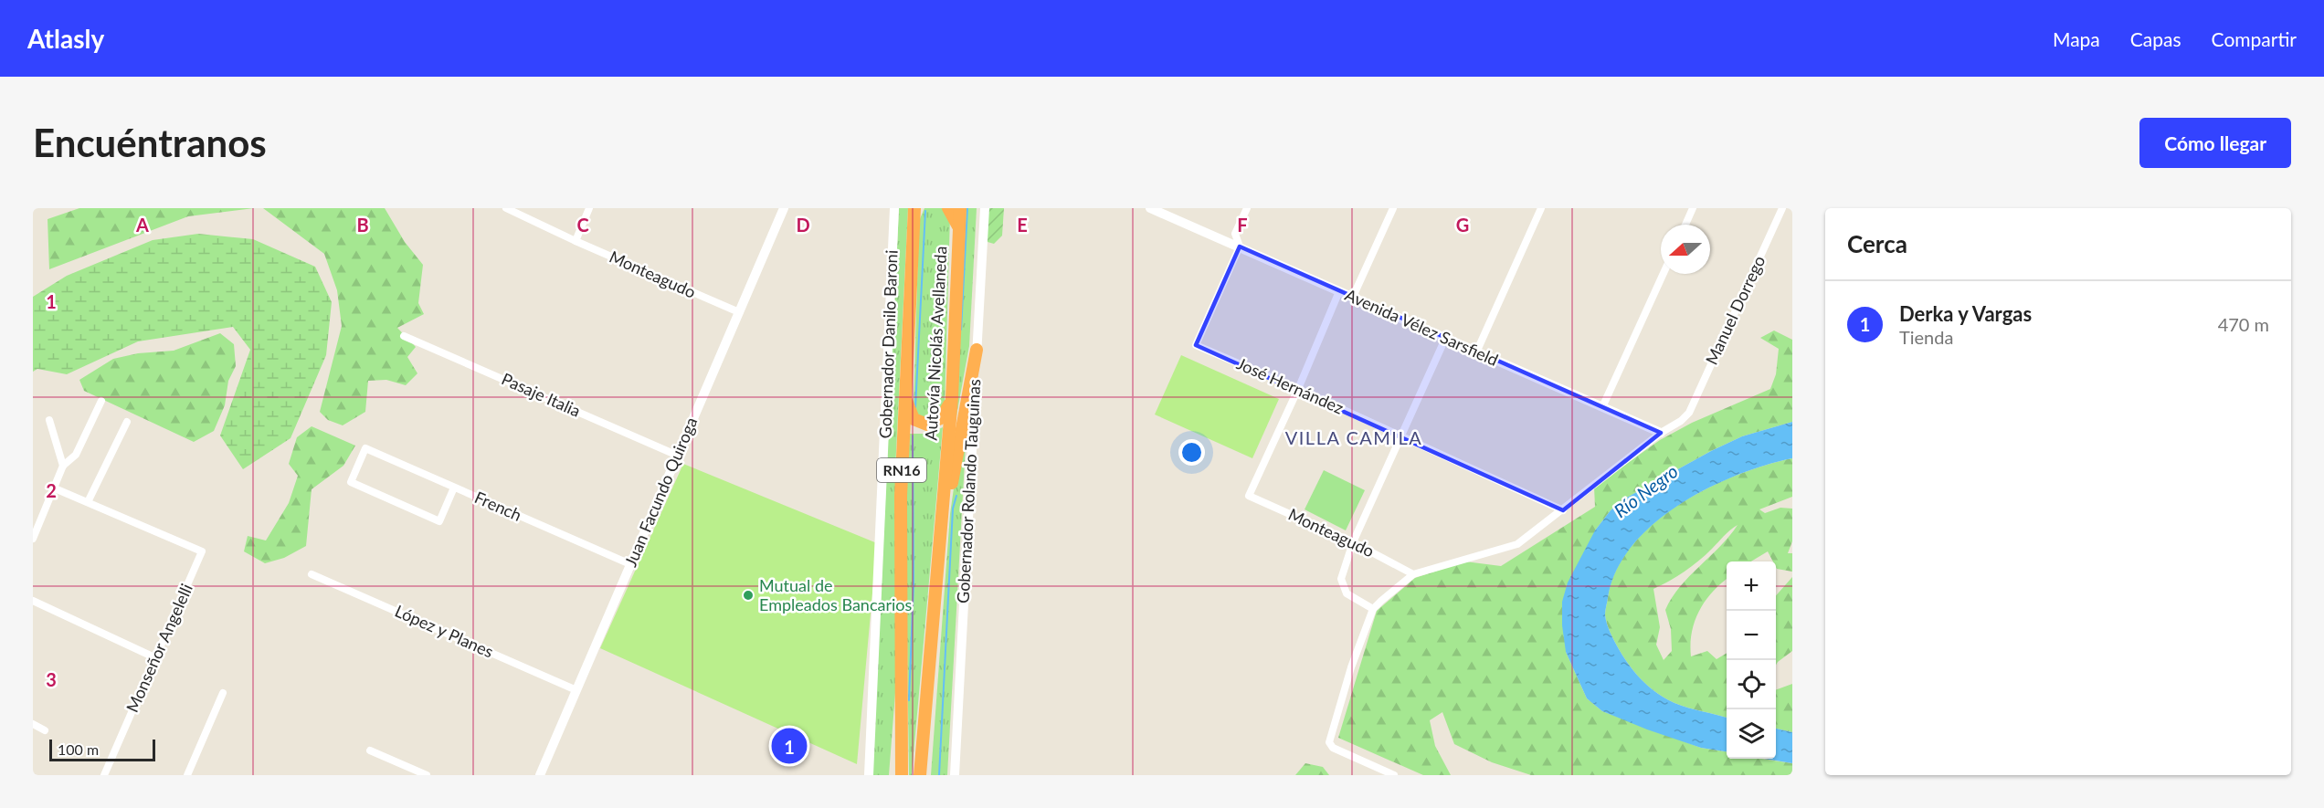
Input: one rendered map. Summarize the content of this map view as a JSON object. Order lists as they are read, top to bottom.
{
  "streets": {
    "highway": ["Autovía Nicolás Avellaneda", "RN16"],
    "street": [
      "Monteagudo",
      "Manuel Dorrego",
      "Avenida Vélez Sarsfield",
      "Gobernador Danilo Baroni",
      "José Hernández",
      "Pasaje Italia",
      "Gobernador Rolando Tauguinas",
      "Juan Facundo Quiroga",
      "French",
      "López y Planes",
      "Monseñor Angelelli"
    ]
  },
  "crossings": [
    ["Monteagudo", "José Hernández"],
    ["Monteagudo", "Juan Facundo Quiroga"],
    ["Manuel Dorrego", "Avenida Vélez Sarsfield"],
    ["Avenida Vélez Sarsfield", "José Hernández"],
    ["Pasaje Italia", "Juan Facundo Quiroga"],
    ["Juan Facundo Quiroga", "French"],
    ["Juan Facundo Quiroga", "López y Planes"]
  ],
  "districts": ["VILLA CAMILA"],
  "water": ["Río Negro"],
  "places": ["Mutual de Empleados Bancarios"],
  "scale_bar": "100 m",
  "north": "left",
  "page": {
    "header": "Atlasly",
    "nav": ["Mapa", "Capas", "Compartir"],
    "buttons": "Cómo llegar",
    "title": "Encuéntranos",
    "heading": "Cerca",
    "list": [
      {
        "mark": "1",
        "name": "Derka y Vargas",
        "note": "Tienda",
        "value": "470 m"
      }
    ],
    "map_buttons": ["+", "−"],
    "pins": "1",
    "scale": "100 m"
  },
  "grid": {
    "columns": [
      "A",
      "B",
      "C",
      "D",
      "E",
      "F",
      "G"
    ],
    "rows": ["1", "2", "3"]
  }
}
